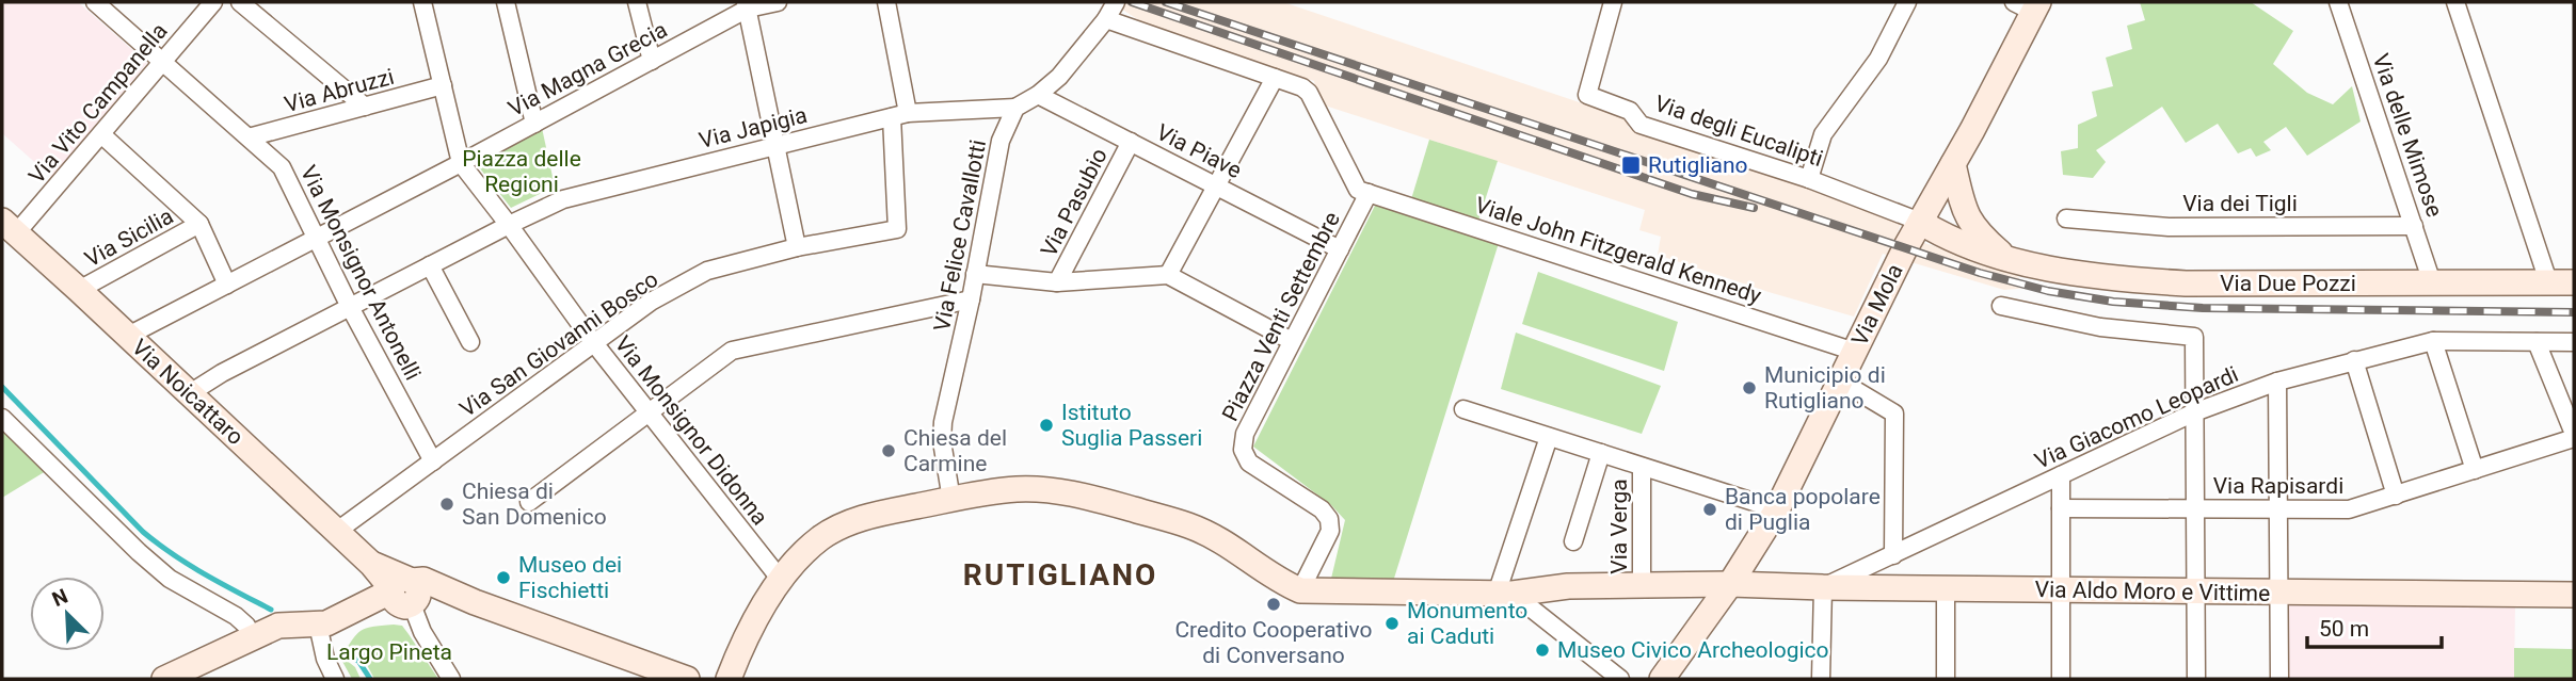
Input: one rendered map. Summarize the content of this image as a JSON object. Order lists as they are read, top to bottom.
{
  "streets": {
    "street": [
      "Via Magna Grecia",
      "Via Abruzzi",
      "Via Vito Campanella",
      "Via Japigia",
      "Via degli Eucalipti",
      "Via delle Mimose",
      "Via Piave",
      "Via Pasubio",
      "Via dei Tigli",
      "Via Felice Cavallotti",
      "Via Sicilia",
      "Viale John Fitzgerald Kennedy",
      "Via Monsignor Antonelli",
      "Via Due Pozzi",
      "Via Mola",
      "Piazza Venti Settembre",
      "Via San Giovanni Bosco",
      "Via Noicattaro",
      "Via Giacomo Leopardi",
      "Via Monsignor Didonna",
      "Via Rapisardi",
      "Via Verga",
      "Via Aldo Moro e Vittime"
    ]
  },
  "crossings": [
    ["Via Magna Grecia", "Via Monsignor Antonelli"],
    ["Via Magna Grecia", "Via Noicattaro"],
    ["Via Magna Grecia", "Via Monsignor Didonna"],
    ["Via Abruzzi", "Via Monsignor Antonelli"],
    ["Via Vito Campanella", "Via Monsignor Antonelli"],
    ["Via Vito Campanella", "Via Noicattaro"],
    ["Via Japigia", "Via Felice Cavallotti"],
    ["Via Japigia", "Via Monsignor Antonelli"],
    ["Via Japigia", "Via San Giovanni Bosco"],
    ["Via Japigia", "Via Noicattaro"],
    ["Via Japigia", "Via Monsignor Didonna"],
    ["Via degli Eucalipti", "Via Due Pozzi"],
    ["Via degli Eucalipti", "Via Mola"],
    ["Via delle Mimose", "Via dei Tigli"],
    ["Via delle Mimose", "Via Due Pozzi"],
    ["Via Piave", "Via Pasubio"],
    ["Via Piave", "Piazza Venti Settembre"],
    ["Via Sicilia", "Via Noicattaro"],
    ["Viale John Fitzgerald Kennedy", "Via Mola"],
    ["Viale John Fitzgerald Kennedy", "Piazza Venti Settembre"],
    ["Via Monsignor Antonelli", "Via San Giovanni Bosco"],
    ["Via Due Pozzi", "Via Mola"],
    ["Via Mola", "Via Aldo Moro e Vittime"],
    ["Piazza Venti Settembre", "Via Aldo Moro e Vittime"],
    ["Via San Giovanni Bosco", "Via Noicattaro"],
    ["Via San Giovanni Bosco", "Via Monsignor Didonna"],
    ["Via Giacomo Leopardi", "Via Aldo Moro e Vittime"],
    ["Via Verga", "Via Aldo Moro e Vittime"]
  ],
  "districts": ["RUTIGLIANO"],
  "parks": ["Piazza delle Regioni", "Largo Pineta"],
  "places": {
    "transit": ["Rutigliano"],
    "other": [
      "Municipio di Rutigliano",
      "Istituto Suglia Passeri",
      "Chiesa del Carmine",
      "Chiesa di San Domenico",
      "Banca popolare di Puglia",
      "Museo dei Fischietti",
      "Credito Cooperativo di Conversano",
      "Monumento ai Caduti",
      "Museo Civico Archeologico"
    ]
  },
  "scale_bar": "50 m",
  "north": "top left"
}
